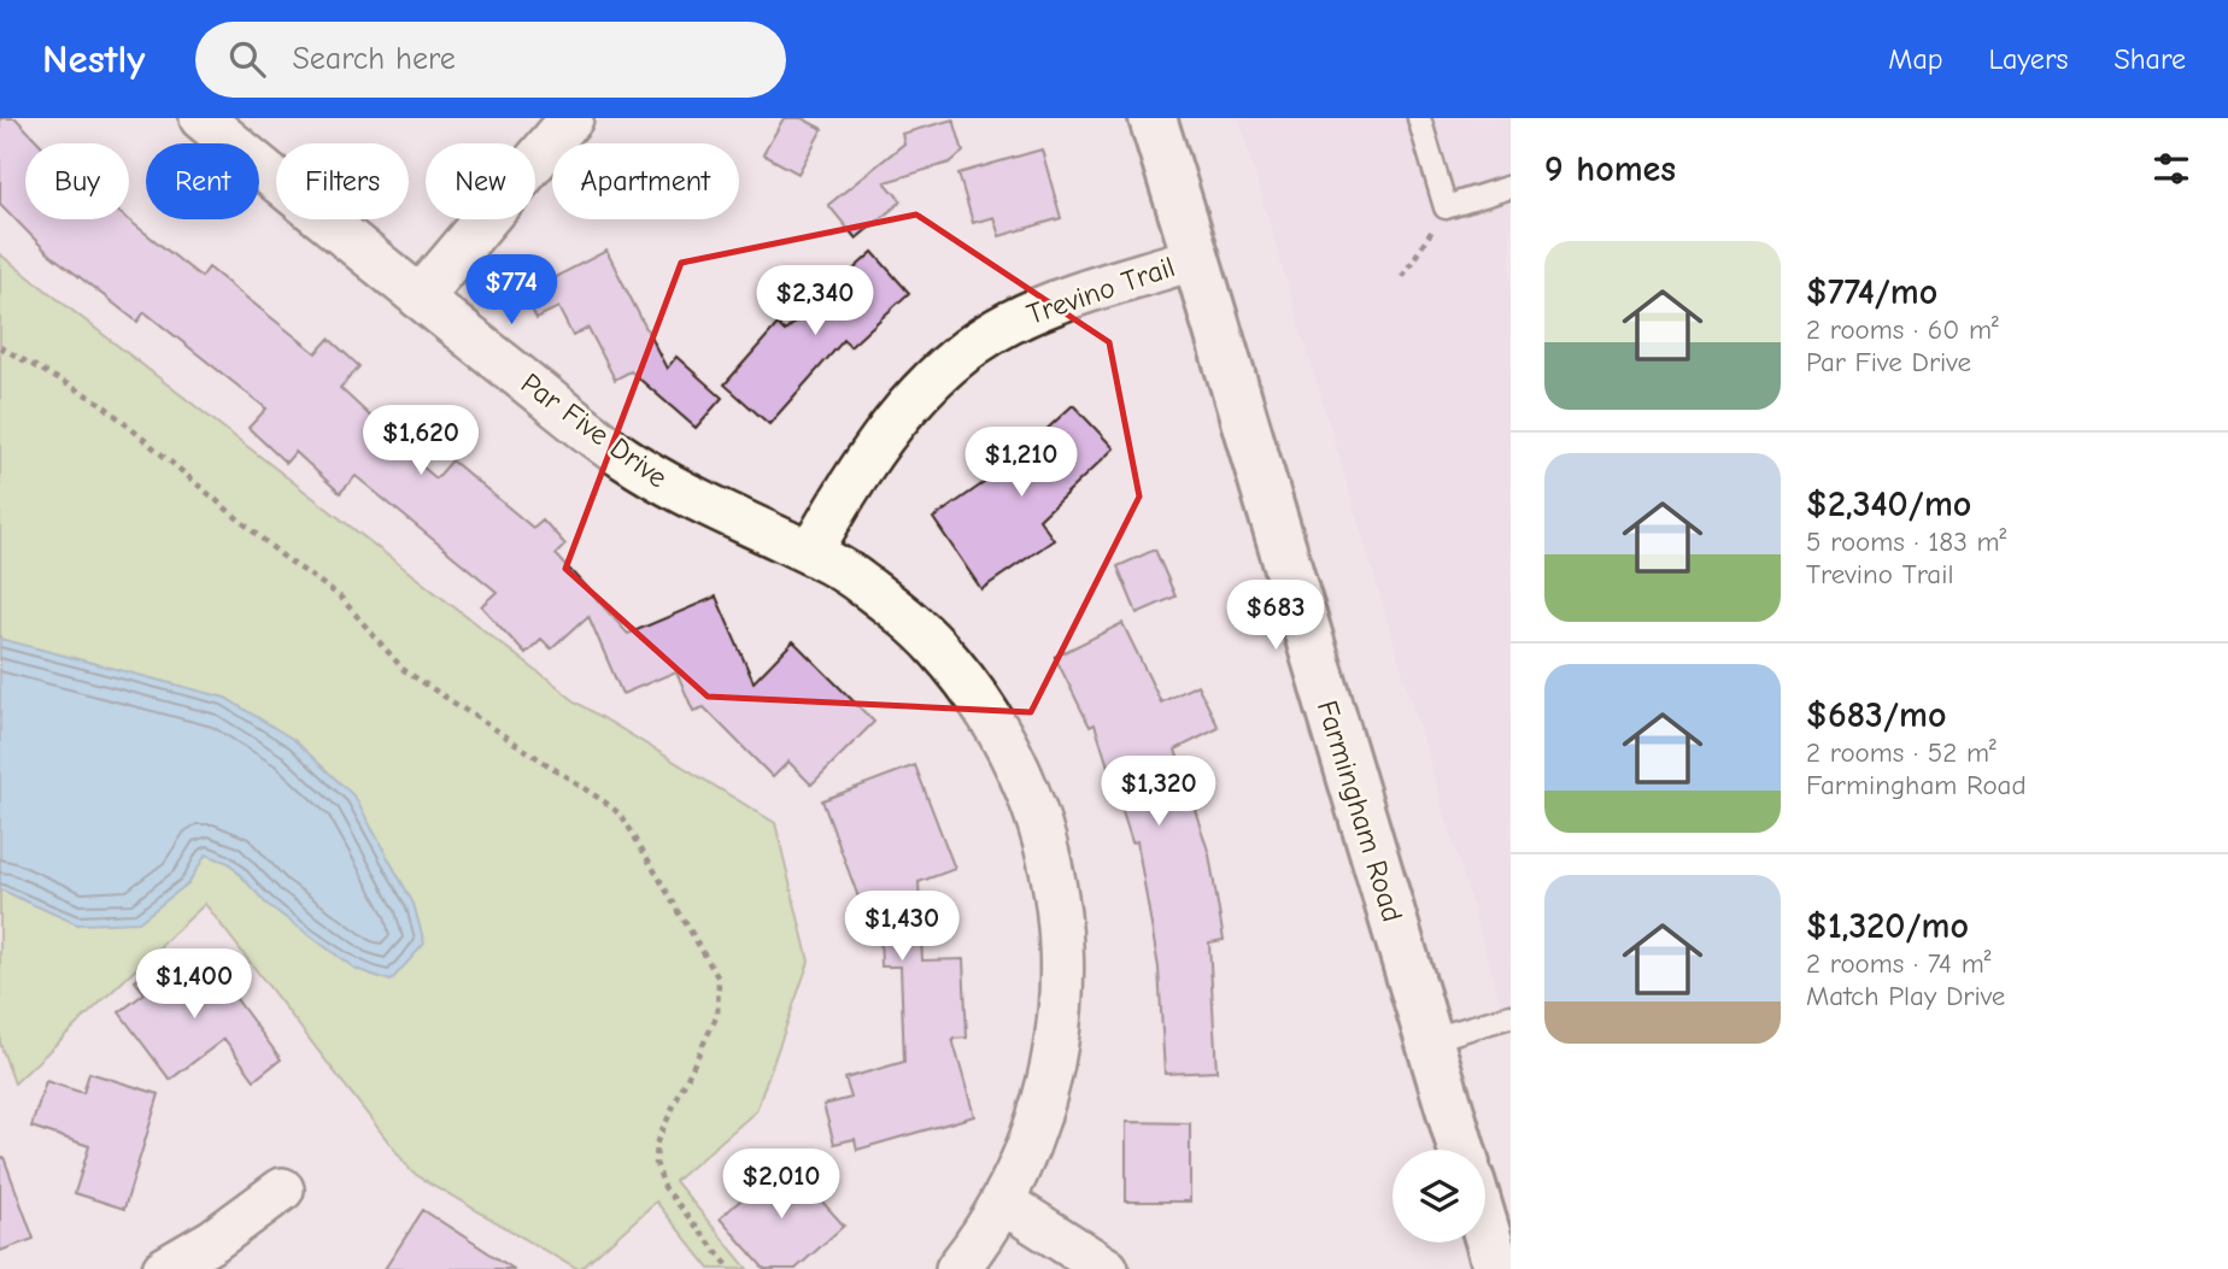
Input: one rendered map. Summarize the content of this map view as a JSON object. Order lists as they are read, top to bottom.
{
  "streets": {
    "street": ["Trevino Trail", "Par Five Drive", "Farmingham Road"]
  },
  "crossings": [
    ["Trevino Trail", "Par Five Drive"],
    ["Trevino Trail", "Farmingham Road"]
  ],
  "page": {
    "header": "Nestly",
    "search": "Search here",
    "nav": ["Map", "Layers", "Share"],
    "heading": "9 homes",
    "chip": [
      "Buy",
      "Rent",
      "Filters",
      "New",
      "Apartment"
    ],
    "list": [
      {
        "name": "$774/mo",
        "note": "2 rooms · 60 m² · Par Five Drive"
      },
      {
        "name": "$2,340/mo",
        "note": "5 rooms · 183 m² · Trevino Trail"
      },
      {
        "name": "$683/mo",
        "note": "2 rooms · 52 m² · Farmingham Road"
      },
      {
        "name": "$1,320/mo",
        "note": "2 rooms · 74 m² · Match Play Drive"
      }
    ],
    "price": [
      "$774",
      "$2,340",
      "$1,620",
      "$1,210",
      "$683",
      "$1,320",
      "$1,430",
      "$1,400",
      "$2,010"
    ]
  }
}
